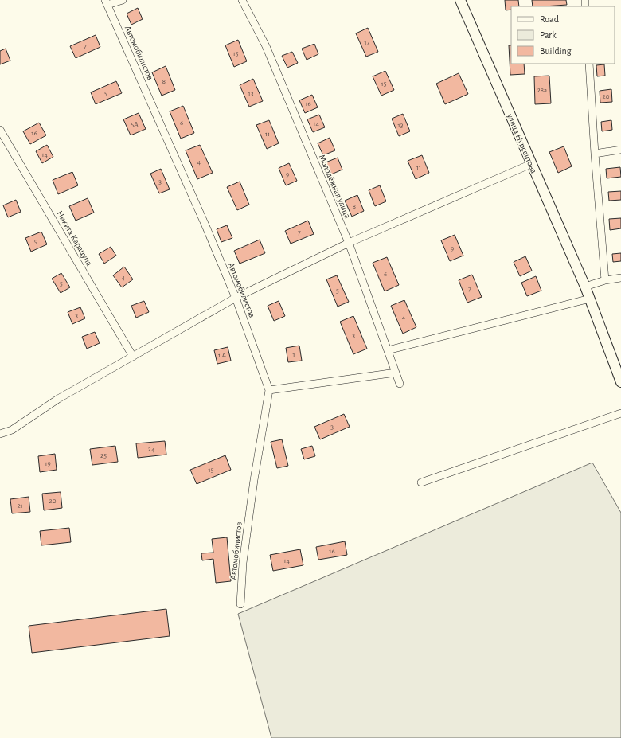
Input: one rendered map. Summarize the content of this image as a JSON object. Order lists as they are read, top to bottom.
{
  "streets": {
    "main road": ["улица Нурсеитова"],
    "street": ["Автомобилистов", "Молодёжная улица", "Никита Карацупа"]
  },
  "house_numbers": [
    "17",
    "7",
    "15",
    "8",
    "15",
    "28а",
    "5",
    "13",
    "20",
    "16",
    "6",
    "14",
    "5А",
    "13",
    "16",
    "11",
    "14",
    "4",
    "11",
    "9",
    "3",
    "8",
    "7",
    "9",
    "9",
    "6",
    "4",
    "5",
    "7",
    "5",
    "3",
    "4",
    "3",
    "1",
    "1 А",
    "3",
    "24",
    "25",
    "19",
    "15",
    "20",
    "21",
    "16",
    "14"
  ],
  "legend": ["Road", "Park", "Building"]
}
